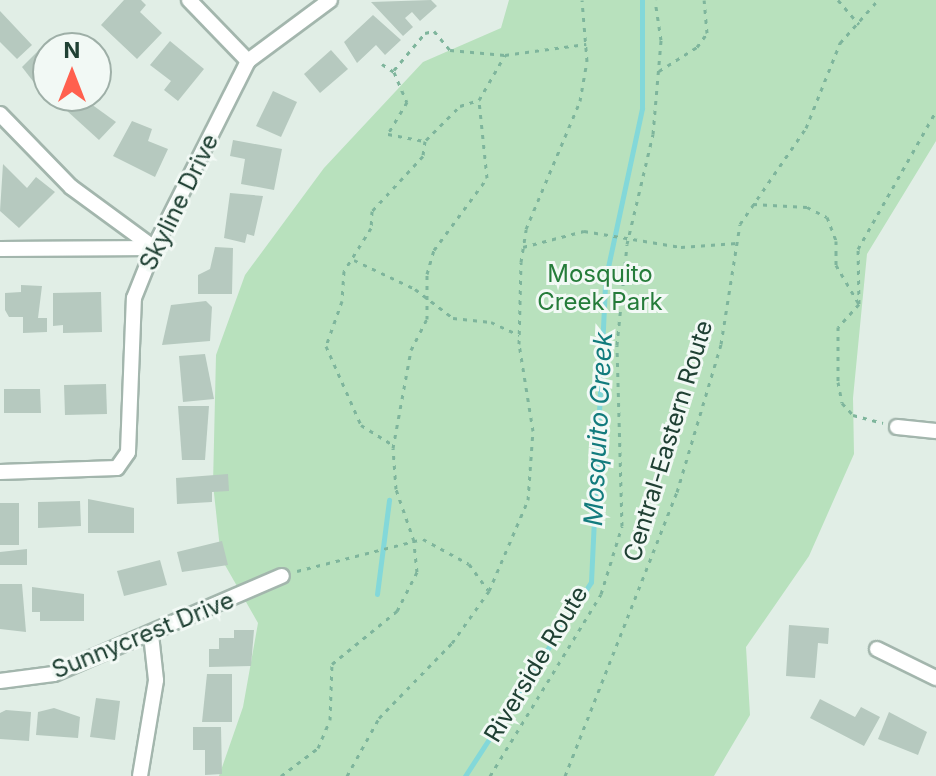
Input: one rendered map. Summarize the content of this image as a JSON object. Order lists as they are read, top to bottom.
{
  "streets": {
    "street": ["Skyline Drive", "Sunnycrest Drive"],
    "path": ["Central-Eastern Route", "Riverside Route"]
  },
  "water": ["Mosquito Creek"],
  "parks": ["Mosquito Creek Park"],
  "north": "top"
}
